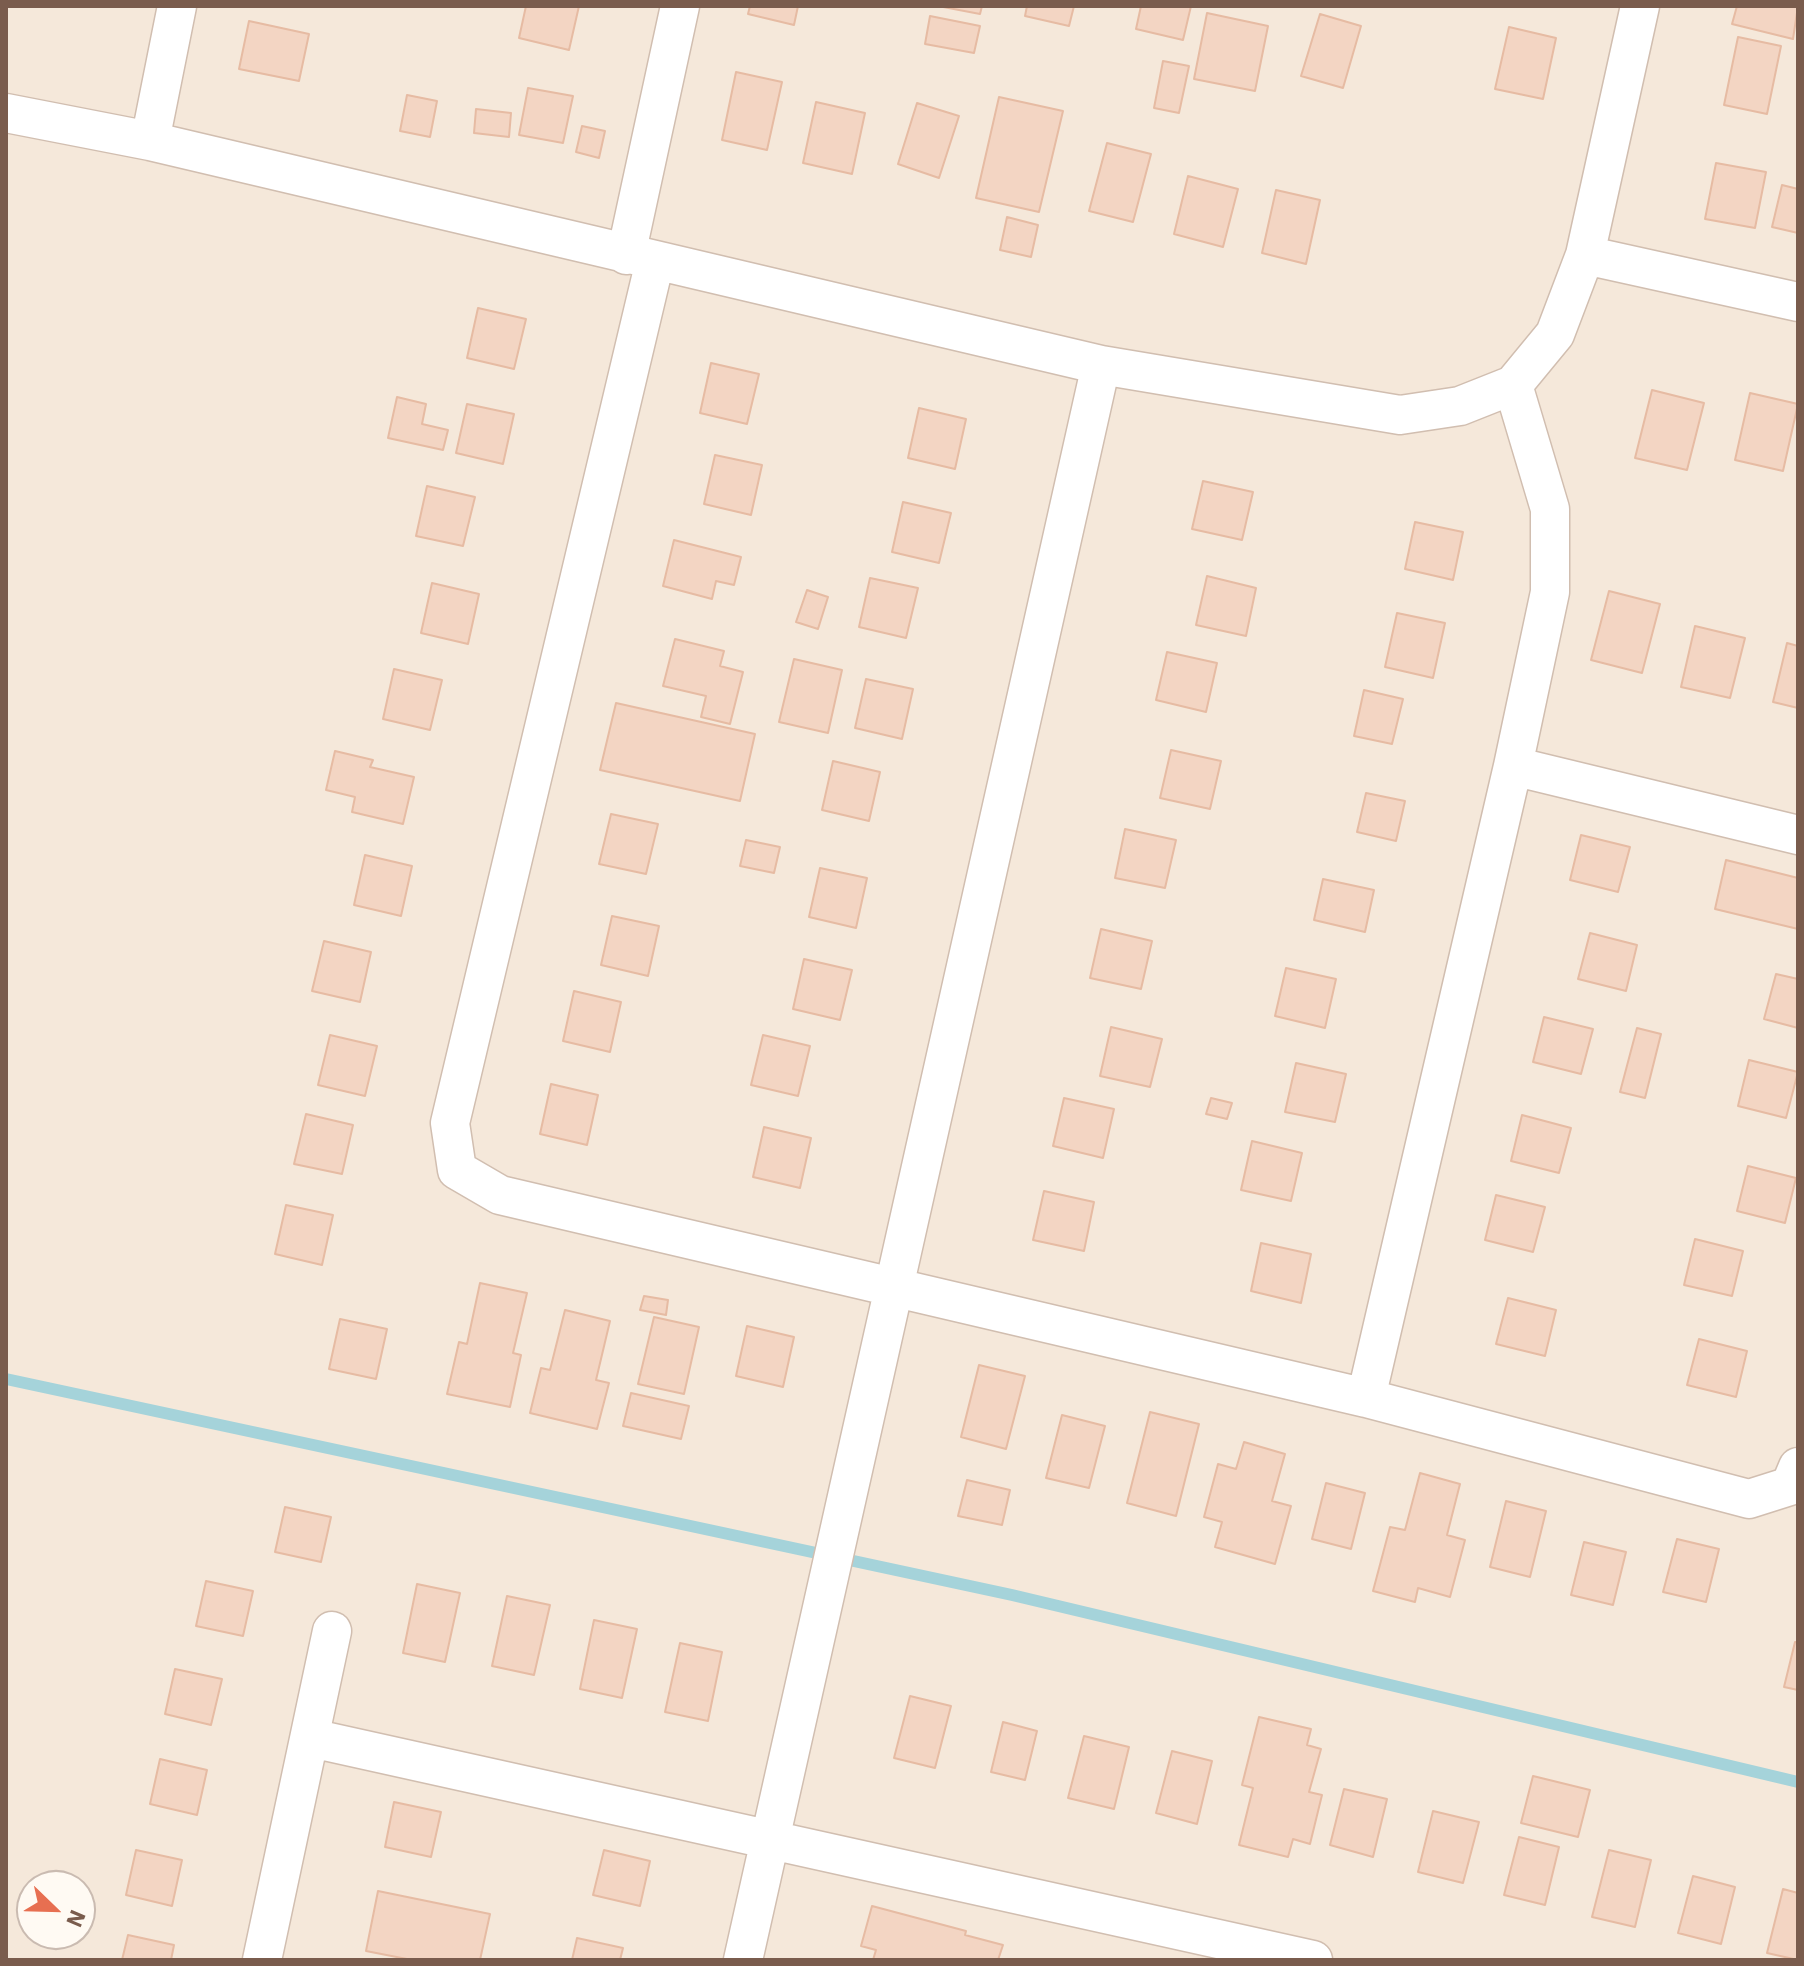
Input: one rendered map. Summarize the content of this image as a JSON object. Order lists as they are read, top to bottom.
{
  "north": "bottom right"
}
